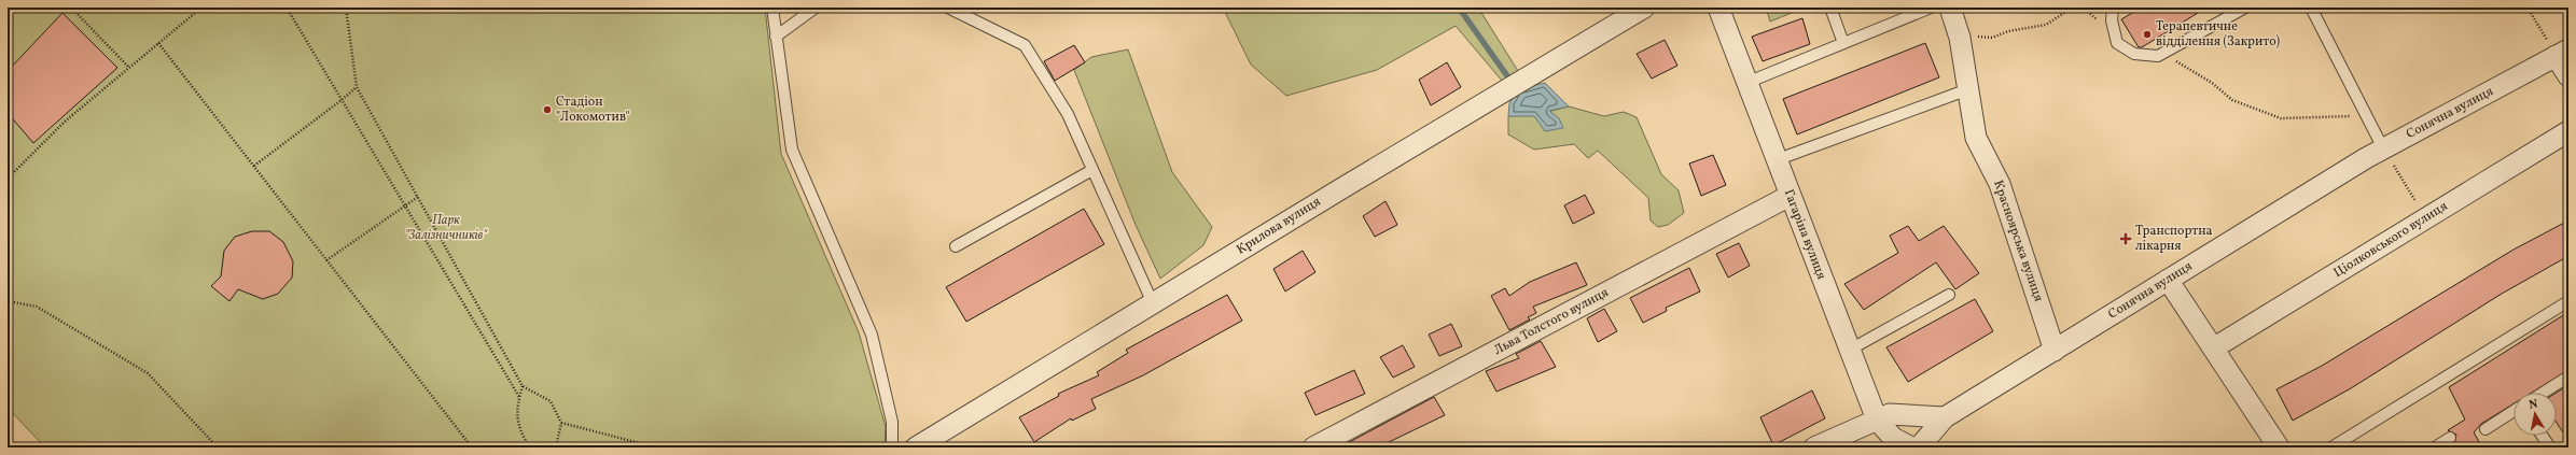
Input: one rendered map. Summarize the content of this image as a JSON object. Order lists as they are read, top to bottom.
{
  "streets": {
    "street": [
      "Сонячна вулиця",
      "Крилова вулиця",
      "Гагаріна вулиця",
      "Ціолковського вулиця",
      "Красноярська вулиця",
      "Льва Толстого вулиця"
    ]
  },
  "crossings": [
    ["Сонячна вулиця", "Красноярська вулиця"],
    ["Гагаріна вулиця", "Льва Толстого вулиця"]
  ],
  "parks": ["Парк \"Залізничників\""],
  "places": {
    "other": ["Терапевтичне відділення (Закрито)", "Стадіон \"Локомотив\""],
    "health": ["Транспортна лікарня"]
  },
  "north": "top"
}
